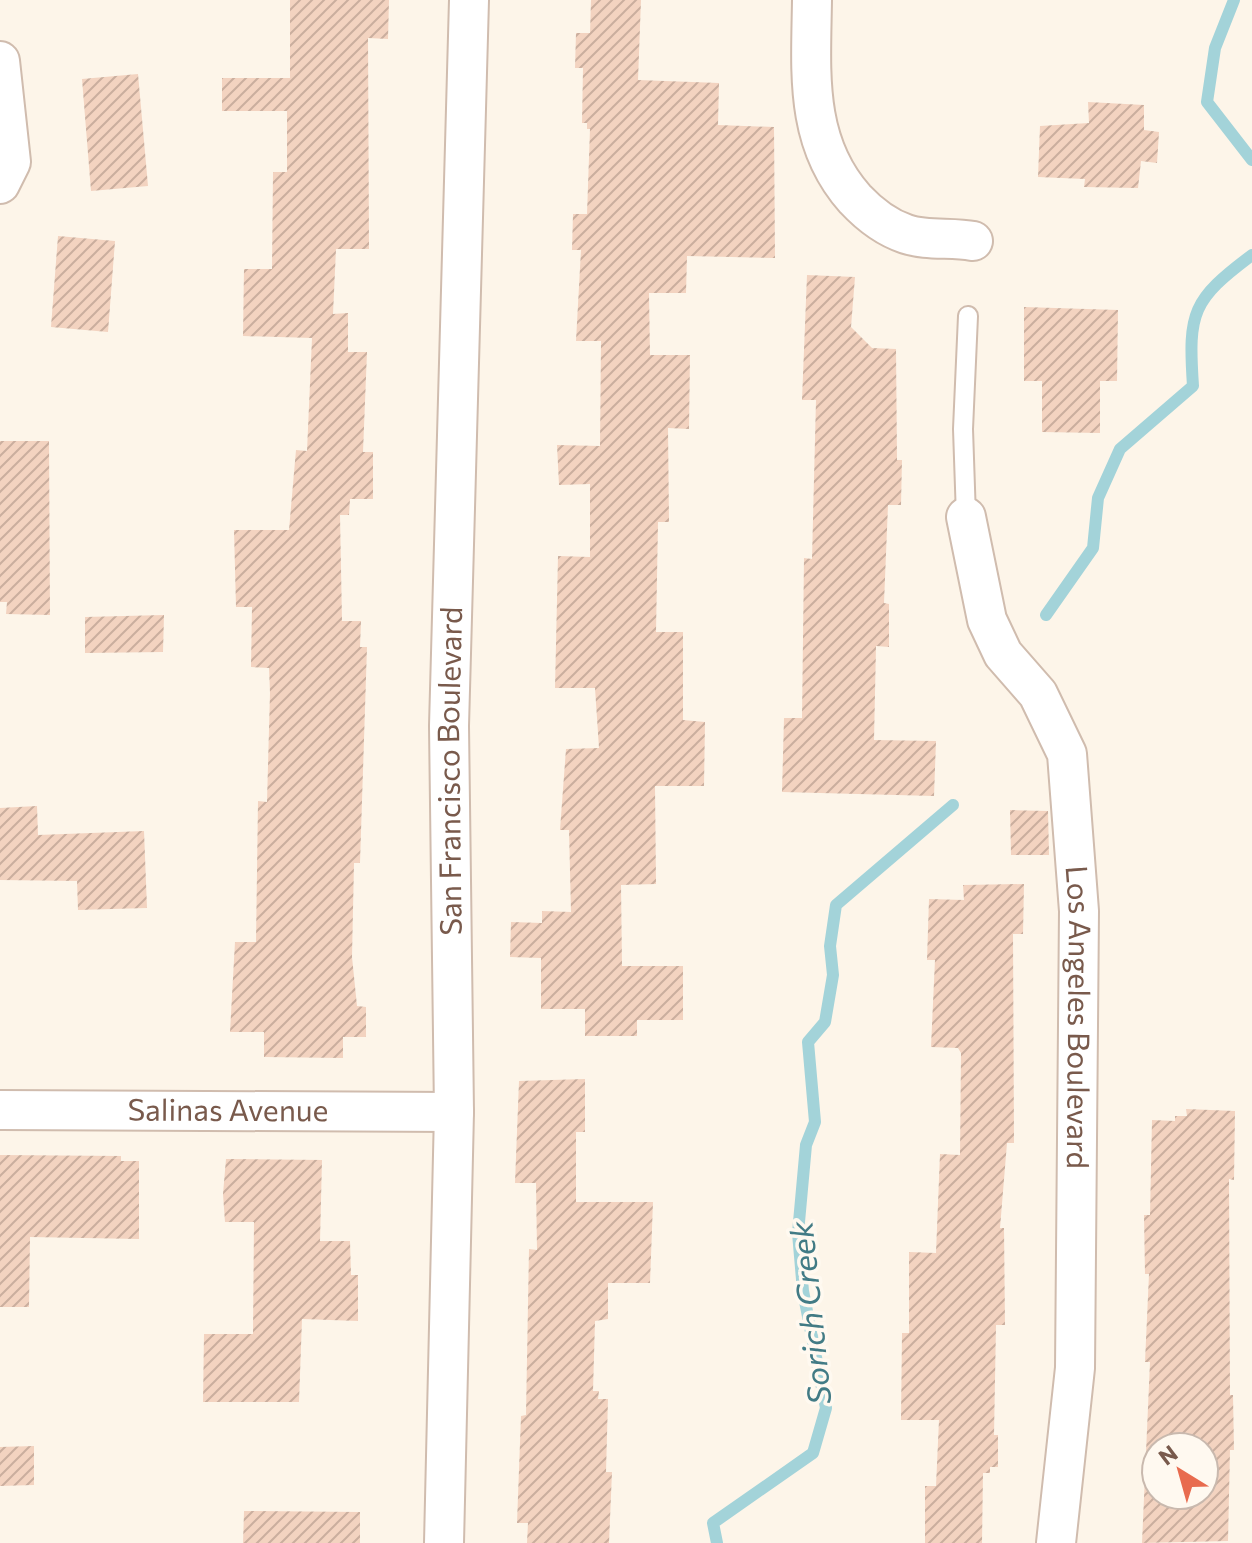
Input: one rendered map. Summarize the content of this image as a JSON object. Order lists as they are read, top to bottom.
{
  "streets": {
    "street": ["San Francisco Boulevard", "Los Angeles Boulevard", "Salinas Avenue"]
  },
  "crossings": [
    ["San Francisco Boulevard", "Salinas Avenue"]
  ],
  "water": ["Sorich Creek"],
  "north": "top left"
}
